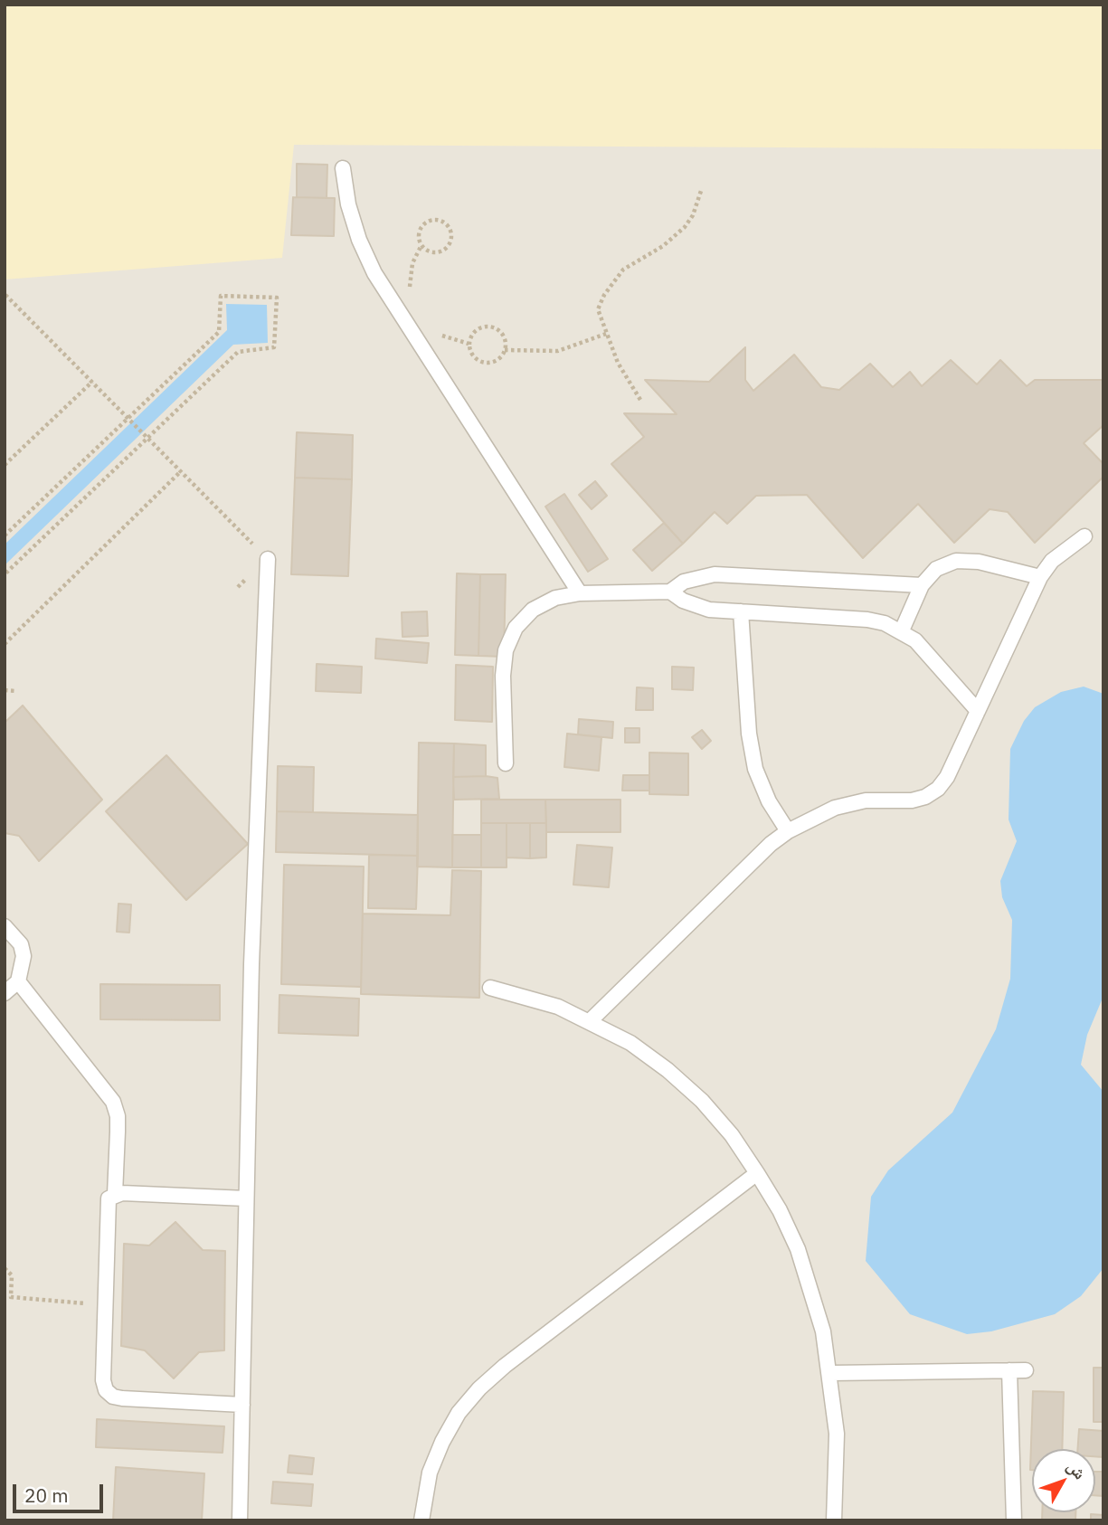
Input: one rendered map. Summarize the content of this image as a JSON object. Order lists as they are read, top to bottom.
{
  "scale_bar": "20 m",
  "north": "top right"
}
